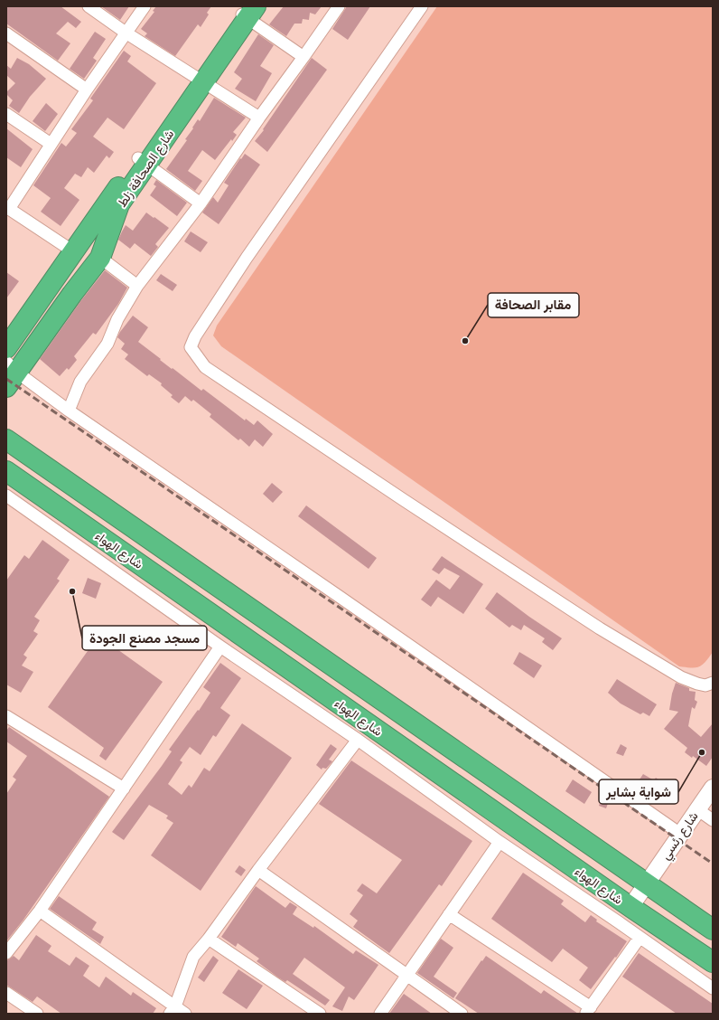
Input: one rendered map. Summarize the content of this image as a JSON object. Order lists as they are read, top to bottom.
{
  "streets": {
    "highway": ["شارع الصحافة زلط", "شارع الهواء"],
    "street": ["شارع رئسي"]
  },
  "crossings": [
    ["شارع الهواء", "شارع رئسي"]
  ],
  "places": ["مقابر الصحافة", "مسجد مصنع الجودة", "شواية بشاير"]
}
